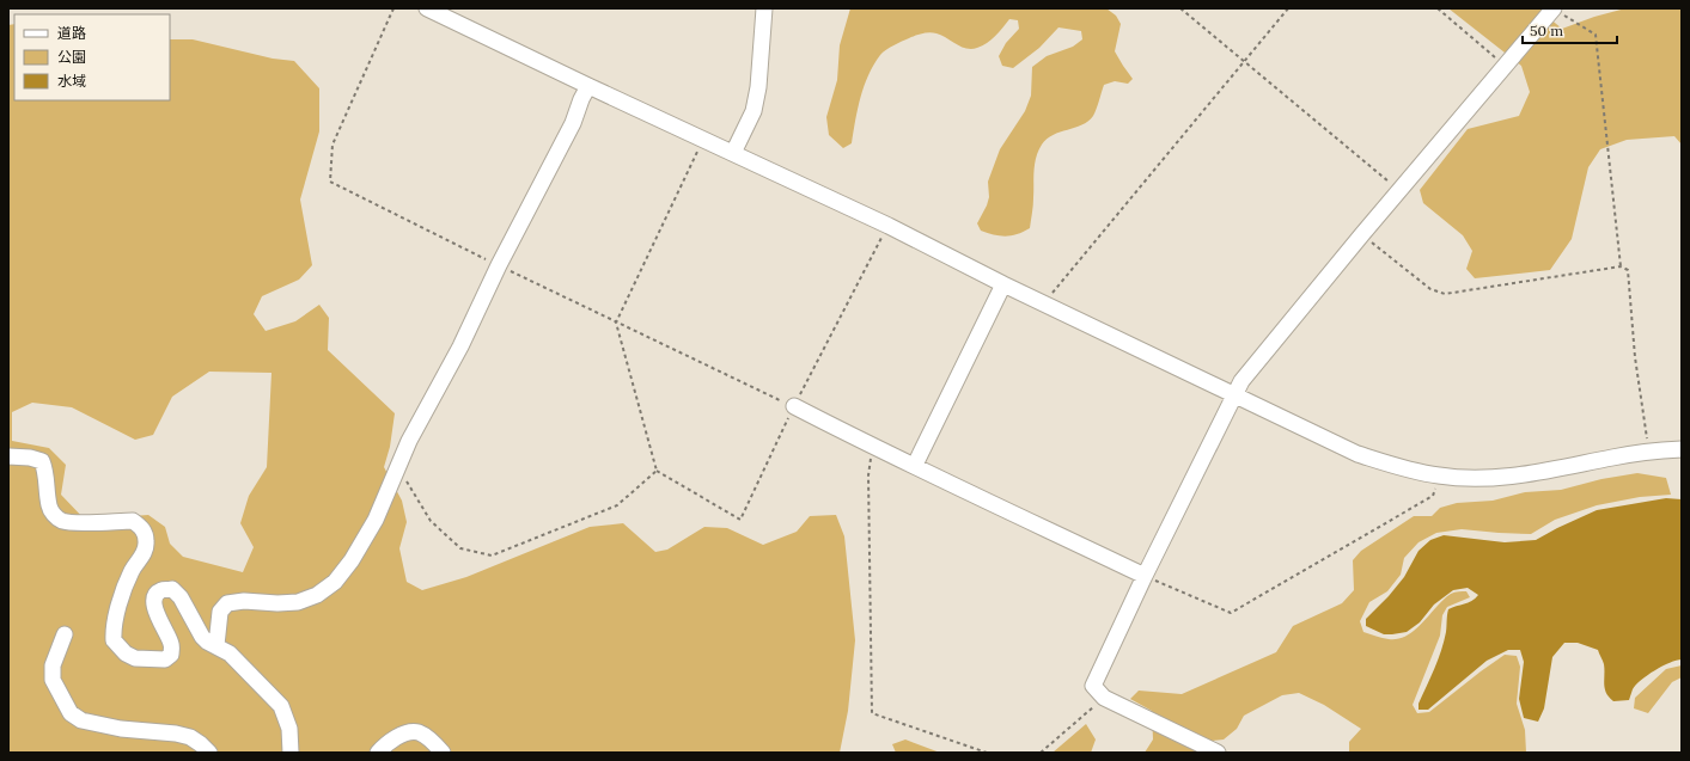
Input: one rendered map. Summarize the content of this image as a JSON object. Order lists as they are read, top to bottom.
{
  "legend": ["道路", "公園", "水域"],
  "scale_bar": "50 m"
}
